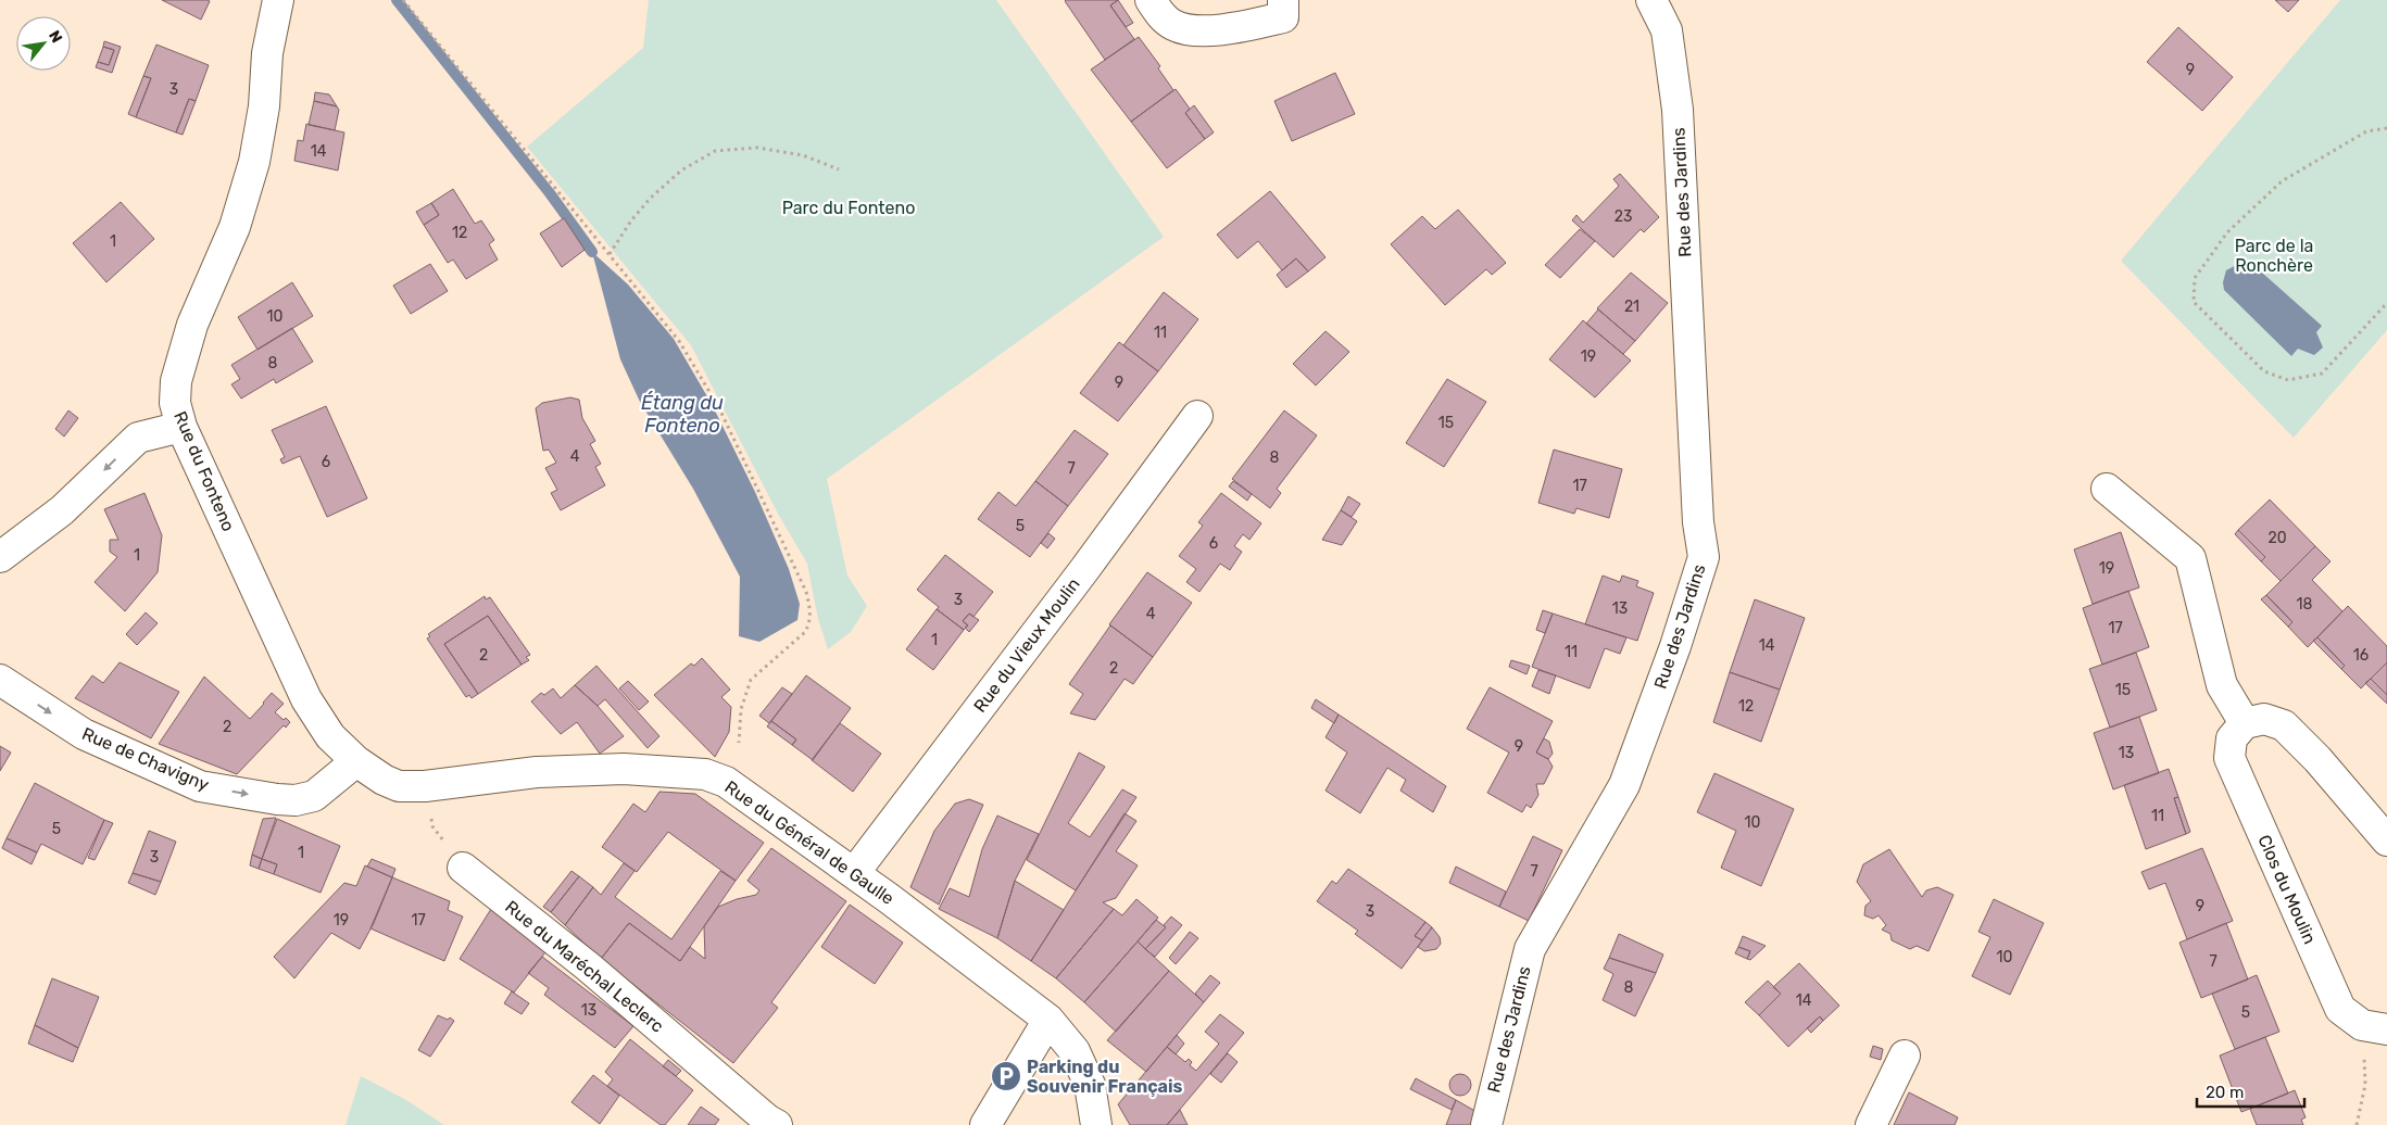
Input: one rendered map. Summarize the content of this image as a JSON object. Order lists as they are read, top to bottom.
{
  "streets": {
    "street": [
      "Rue des Jardins",
      "Rue du Fonteno",
      "Rue du Vieux Moulin",
      "Rue de Chavigny",
      "Rue du Général de Gaulle",
      "Clos du Moulin",
      "Rue du Maréchal Leclerc"
    ]
  },
  "crossings": [
    ["Rue du Fonteno", "Rue de Chavigny"],
    ["Rue du Fonteno", "Rue du Général de Gaulle"],
    ["Rue du Vieux Moulin", "Rue du Général de Gaulle"],
    ["Rue de Chavigny", "Rue du Général de Gaulle"]
  ],
  "one_way": ["Rue de Chavigny"],
  "water": ["Étang du Fonteno"],
  "parks": ["Parc du Fonteno", "Parc de la Ronchère"],
  "places": {
    "parking": ["Parking du Souvenir Français"]
  },
  "house_numbers": [
    "9",
    "3",
    "14",
    "23",
    "12",
    "1",
    "21",
    "10",
    "11",
    "19",
    "8",
    "9",
    "15",
    "4",
    "8",
    "6",
    "7",
    "17",
    "5",
    "20",
    "6",
    "1",
    "19",
    "3",
    "18",
    "13",
    "4",
    "17",
    "1",
    "14",
    "11",
    "2",
    "16",
    "2",
    "15",
    "12",
    "2",
    "9",
    "13",
    "11",
    "10",
    "5",
    "1",
    "3",
    "7",
    "9",
    "3",
    "19",
    "17",
    "10",
    "7",
    "8",
    "14",
    "13",
    "5"
  ],
  "scale_bar": "20 m",
  "north": "top right"
}
